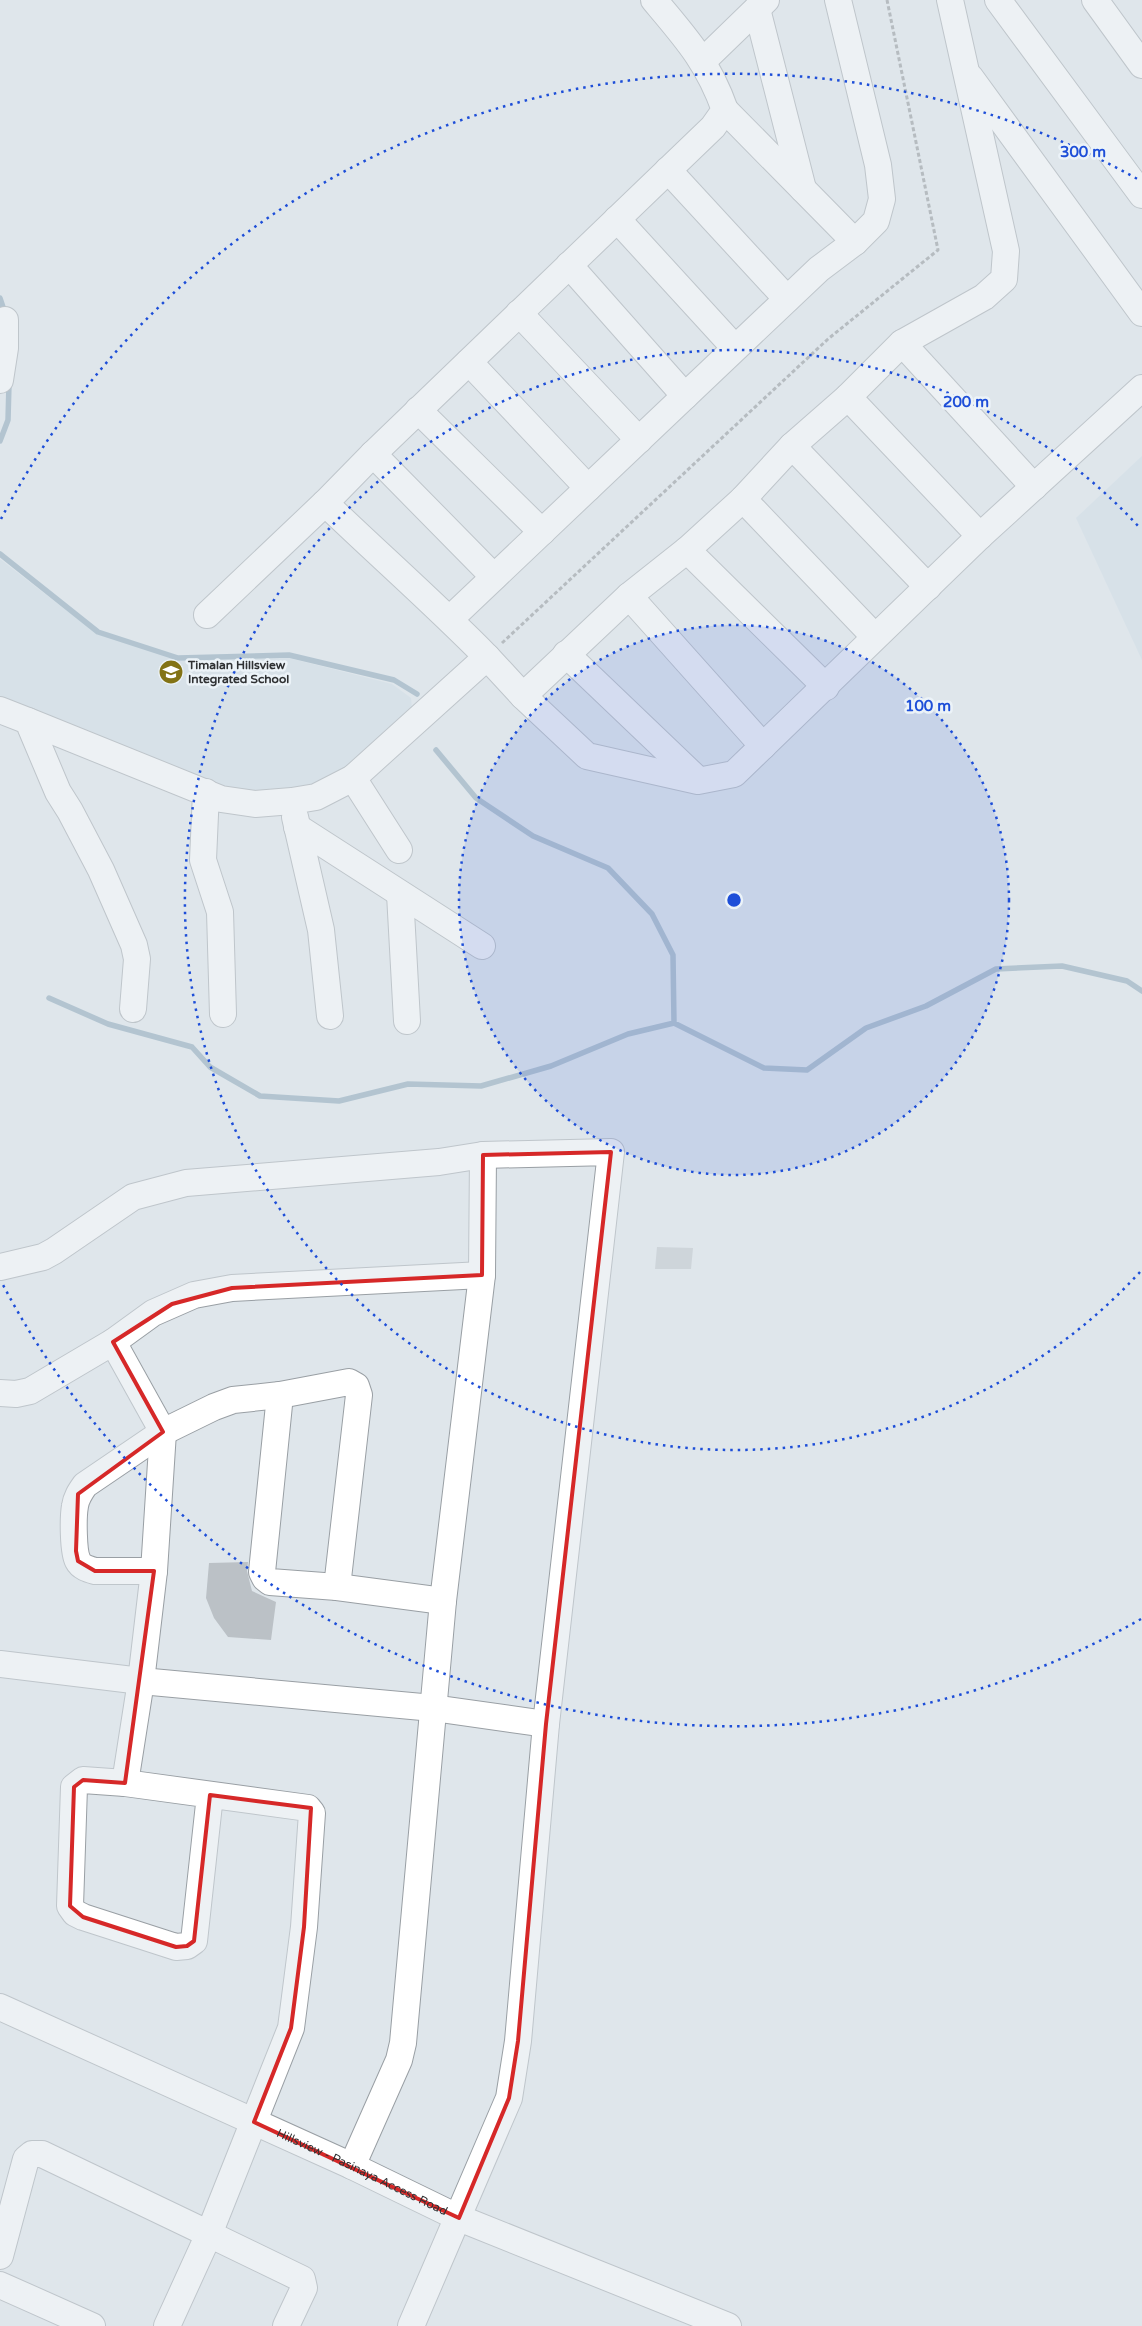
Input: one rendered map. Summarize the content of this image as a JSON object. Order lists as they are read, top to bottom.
{
  "streets": {
    "street": ["Hillsview - Pasinaya Access Road"]
  },
  "places": {
    "school or university": ["Timalan Hillsview Integrated School"]
  },
  "rings": ["300 m", "200 m", "100 m"]
}
